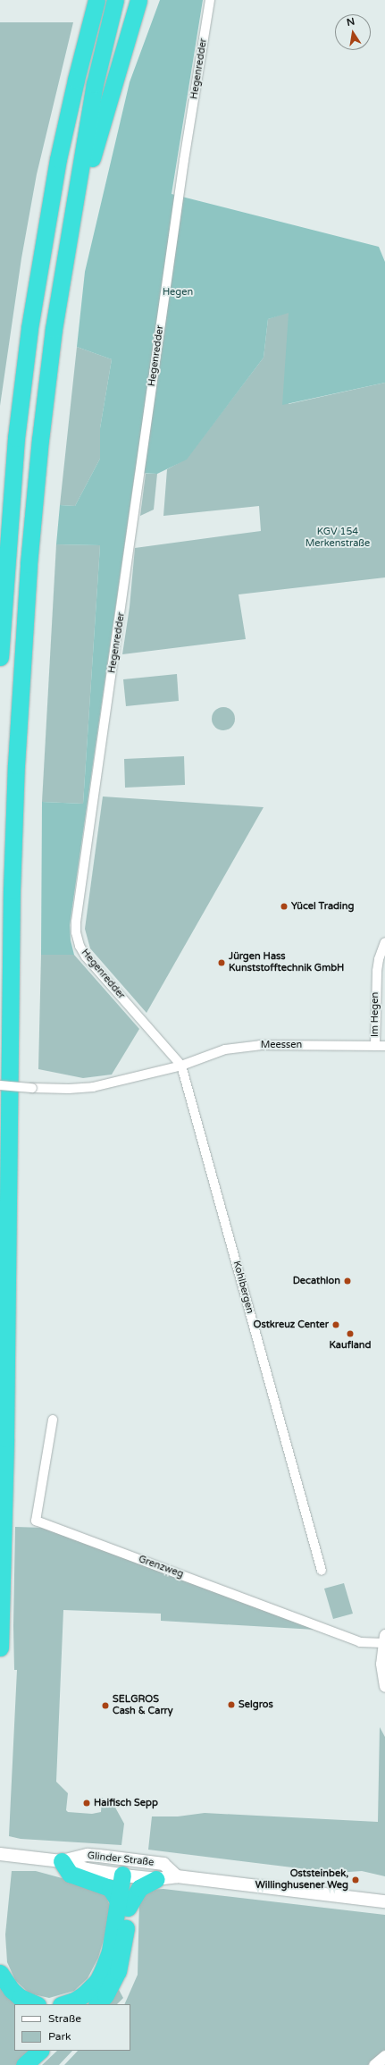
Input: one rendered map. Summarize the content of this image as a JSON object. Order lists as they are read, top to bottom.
{
  "streets": {
    "main road": ["Glinder Straße"],
    "street": [
      "Hegenredder",
      "Im Hegen",
      "Meessen",
      "Kohlbergen",
      "Grenzweg"
    ]
  },
  "crossings": [
    ["Hegenredder", "Meessen"],
    ["Hegenredder", "Kohlbergen"],
    ["Im Hegen", "Meessen"],
    ["Meessen", "Kohlbergen"]
  ],
  "parks": ["Hegen", "KGV 154 Merkenstraße"],
  "places": [
    "Yücel Trading",
    "Jürgen Hass Kunststofftechnik GmbH",
    "Decathlon",
    "Ostkreuz Center",
    "Kaufland",
    "Selgros",
    "SELGROS Cash & Carry",
    "Haifisch Sepp",
    "Oststeinbek, Willinghusener Weg"
  ],
  "legend": ["Straße", "Park"],
  "north": "top"
}
